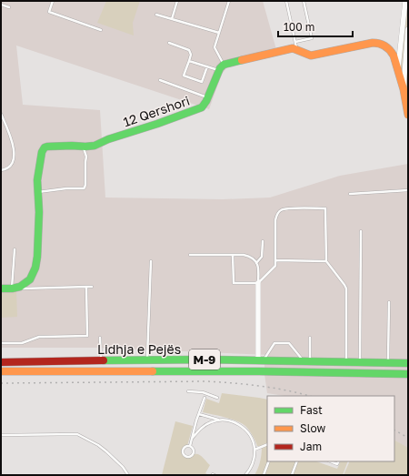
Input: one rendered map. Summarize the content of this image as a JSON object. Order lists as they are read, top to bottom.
{
  "streets": {
    "main road": ["12 Qershori", "Lidhja e Pejës", "M-9"]
  },
  "legend": ["Fast", "Slow", "Jam"],
  "scale_bar": "100 m"
}
